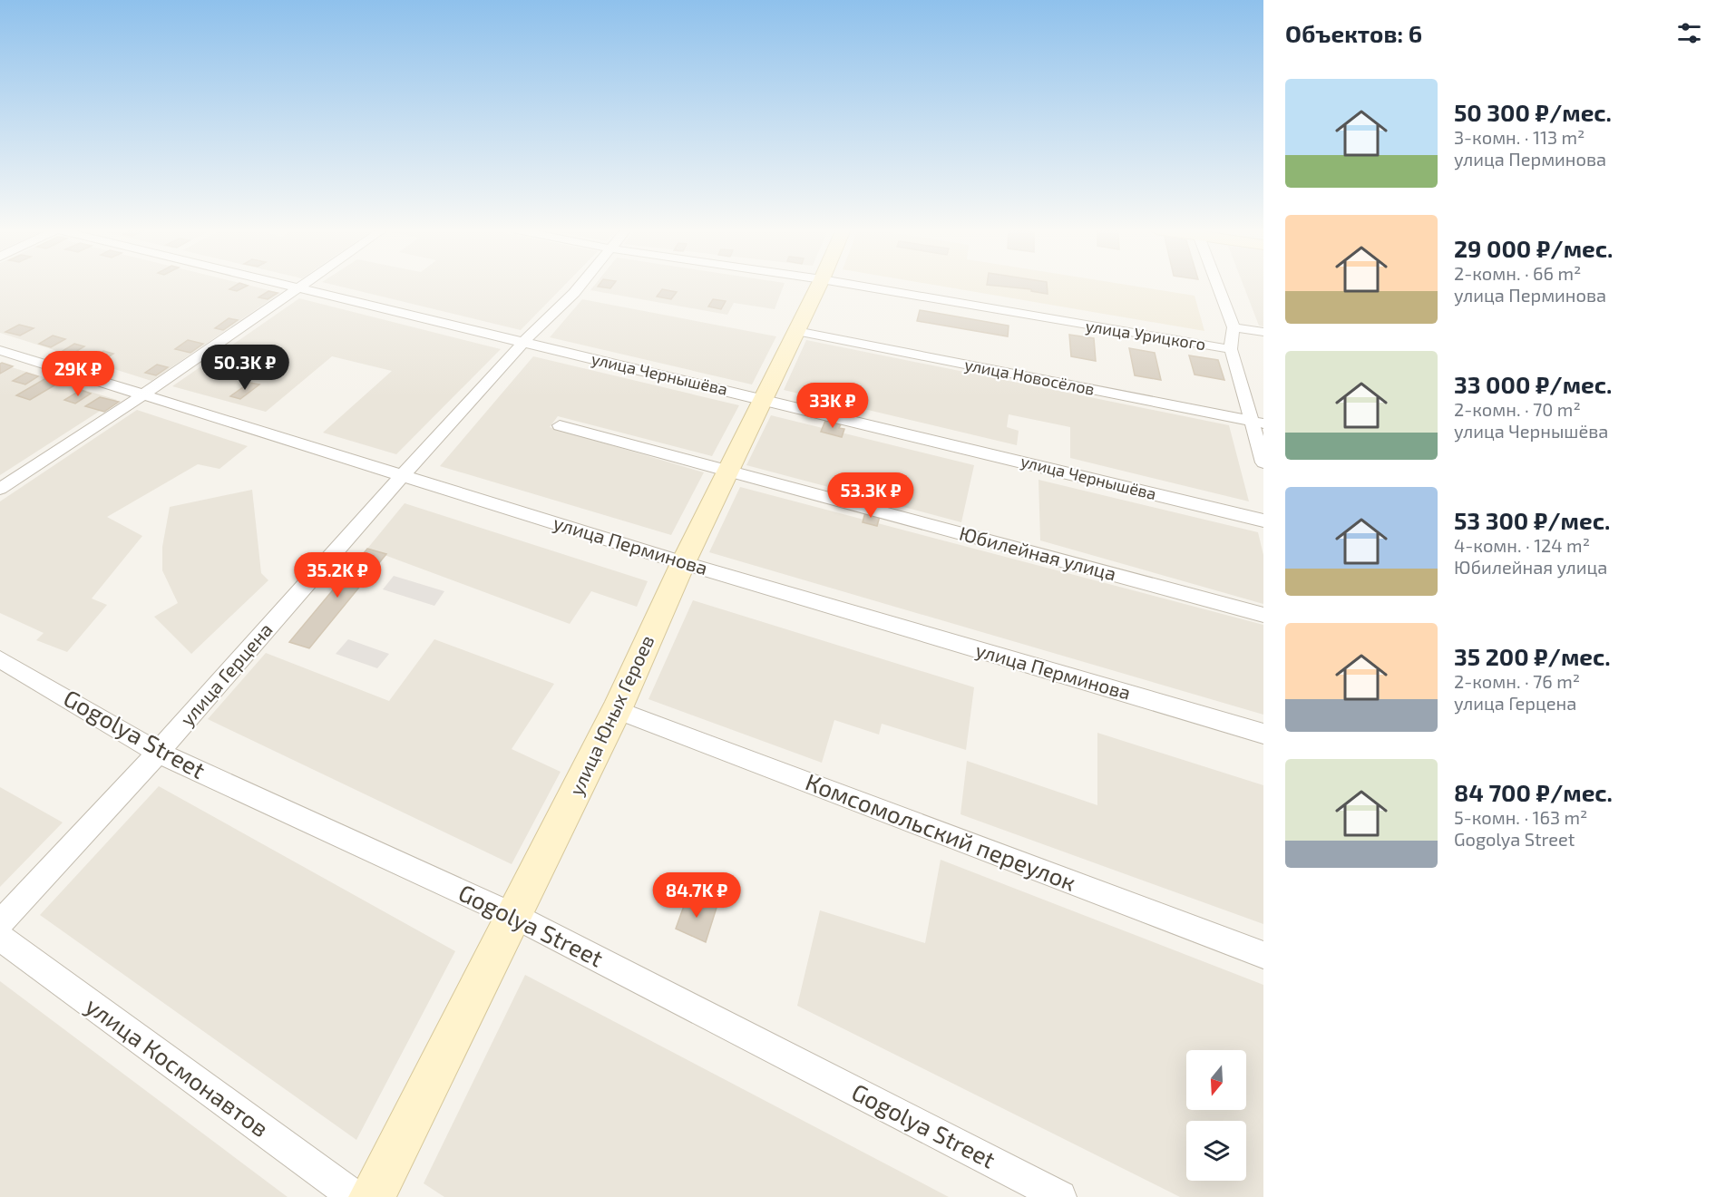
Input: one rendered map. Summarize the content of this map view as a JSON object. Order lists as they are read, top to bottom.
{
  "streets": {
    "street": [
      "улица Урицкого",
      "улица Чернышёва",
      "улица Новосёлов",
      "улица Перминова",
      "Юбилейная улица",
      "улица Герцена",
      "улица Юных Героев",
      "Gogolya Street",
      "Комсомольский переулок",
      "улица Космонавтов"
    ]
  },
  "crossings": [
    ["улица Чернышёва", "улица Герцена"],
    ["улица Чернышёва", "улица Юных Героев"],
    ["улица Новосёлов", "улица Юных Героев"],
    ["улица Перминова", "улица Герцена"],
    ["улица Перминова", "улица Юных Героев"],
    ["Юбилейная улица", "улица Юных Героев"],
    ["улица Герцена", "Gogolya Street"],
    ["улица Юных Героев", "Gogolya Street"],
    ["улица Юных Героев", "Комсомольский переулок"]
  ],
  "north": "bottom",
  "page": {
    "heading": "Объектов: 6",
    "list": [
      {
        "name": "50 300 ₽/мес.",
        "note": "3-комн. · 113 m² · улица Перминова"
      },
      {
        "name": "29 000 ₽/мес.",
        "note": "2-комн. · 66 m² · улица Перминова"
      },
      {
        "name": "33 000 ₽/мес.",
        "note": "2-комн. · 70 m² · улица Чернышёва"
      },
      {
        "name": "53 300 ₽/мес.",
        "note": "4-комн. · 124 m² · Юбилейная улица"
      },
      {
        "name": "35 200 ₽/мес.",
        "note": "2-комн. · 76 m² · улица Герцена"
      },
      {
        "name": "84 700 ₽/мес.",
        "note": "5-комн. · 163 m² · Gogolya Street"
      }
    ],
    "price": [
      "50.3K ₽",
      "29K ₽",
      "33K ₽",
      "53.3K ₽",
      "35.2K ₽",
      "84.7K ₽"
    ]
  }
}
